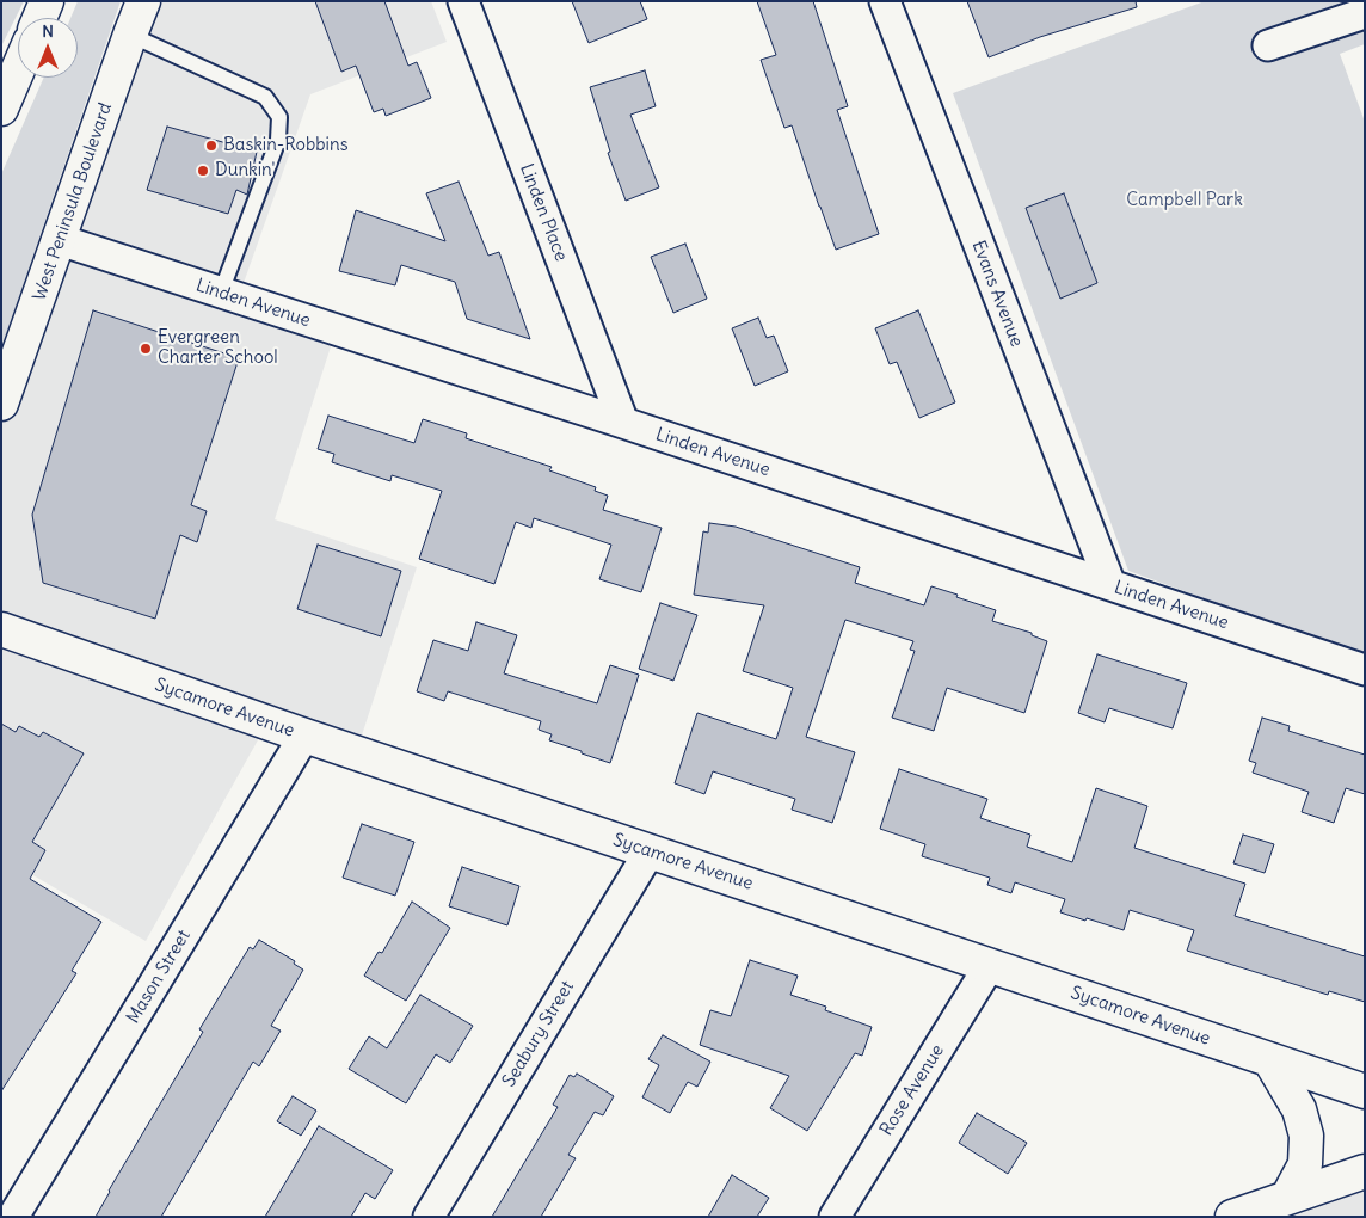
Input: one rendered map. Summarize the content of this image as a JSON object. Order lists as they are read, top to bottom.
{
  "streets": {
    "street": [
      "West Peninsula Boulevard",
      "Linden Place",
      "Evans Avenue",
      "Linden Avenue",
      "Sycamore Avenue",
      "Mason Street",
      "Seabury Street",
      "Rose Avenue"
    ]
  },
  "crossings": [
    ["West Peninsula Boulevard", "Linden Avenue"],
    ["Linden Place", "Linden Avenue"],
    ["Evans Avenue", "Linden Avenue"],
    ["Sycamore Avenue", "Mason Street"],
    ["Sycamore Avenue", "Seabury Street"],
    ["Sycamore Avenue", "Rose Avenue"]
  ],
  "parks": ["Campbell Park"],
  "places": ["Baskin-Robbins", "Dunkin'", "Evergreen Charter School"],
  "north": "top"
}
